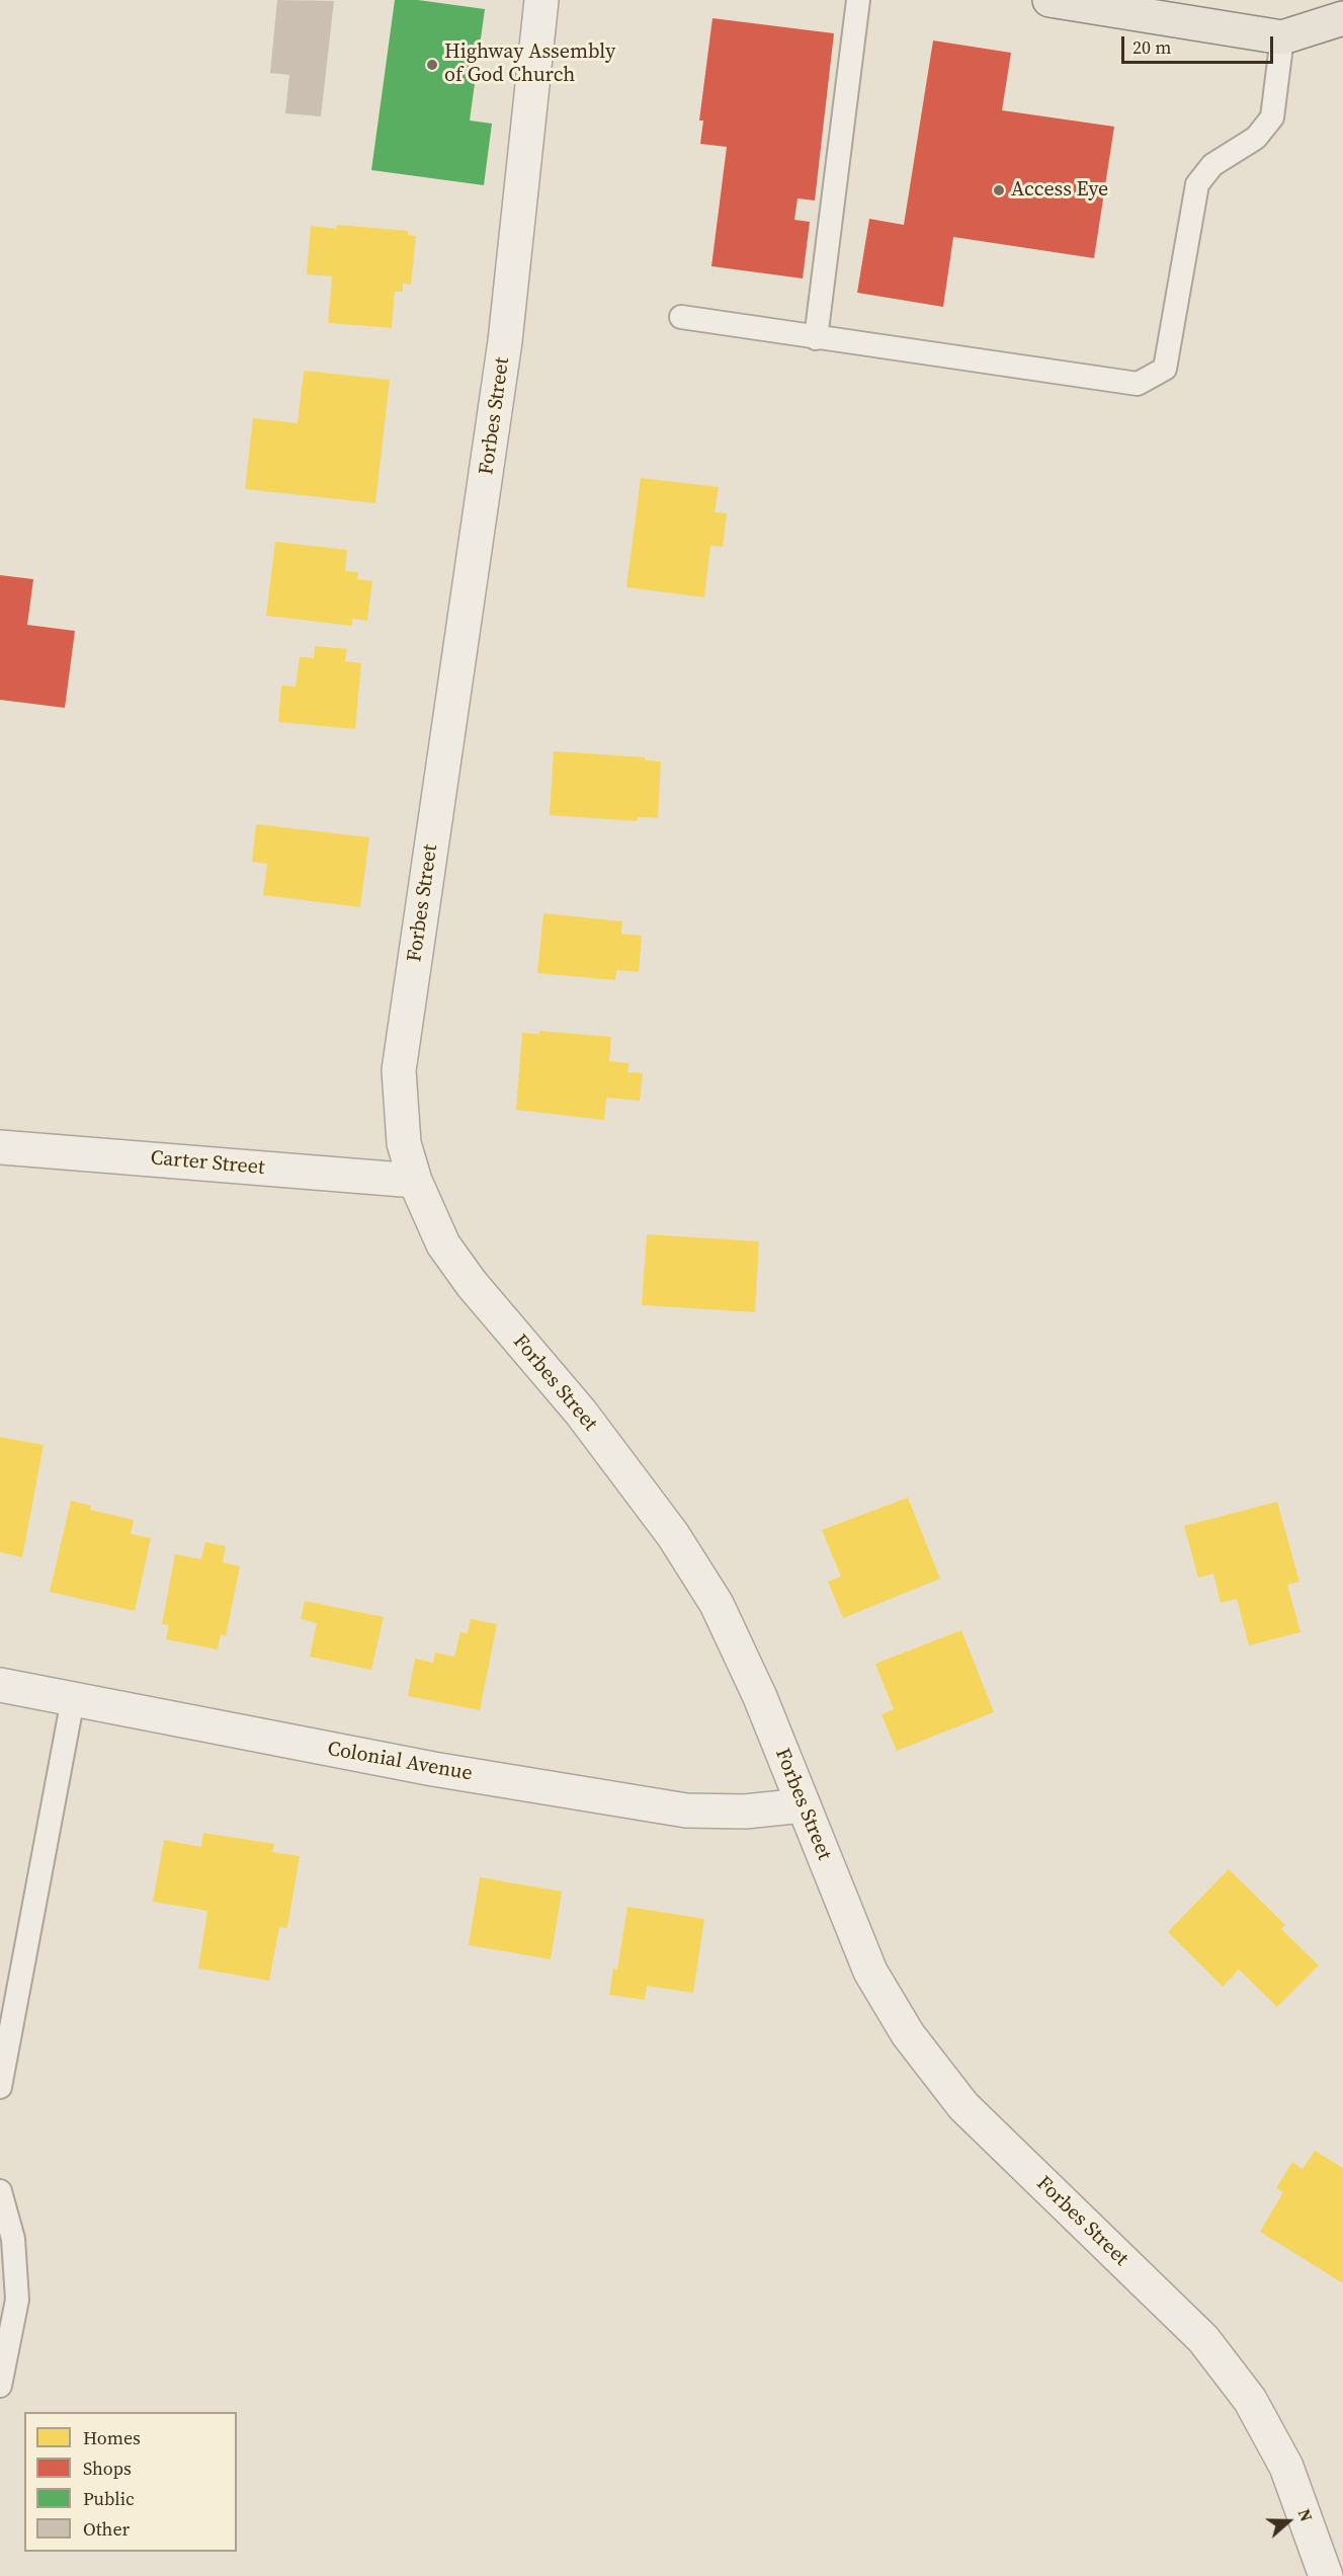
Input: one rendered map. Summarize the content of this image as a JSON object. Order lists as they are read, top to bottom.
{
  "streets": {
    "street": ["Forbes Street", "Carter Street", "Colonial Avenue"]
  },
  "crossings": [
    ["Forbes Street", "Carter Street"],
    ["Forbes Street", "Colonial Avenue"]
  ],
  "places": ["Highway Assembly of God Church", "Access Eye"],
  "legend": [
    "Homes",
    "Shops",
    "Public",
    "Other"
  ],
  "scale_bar": "20 m",
  "north": "right"
}
